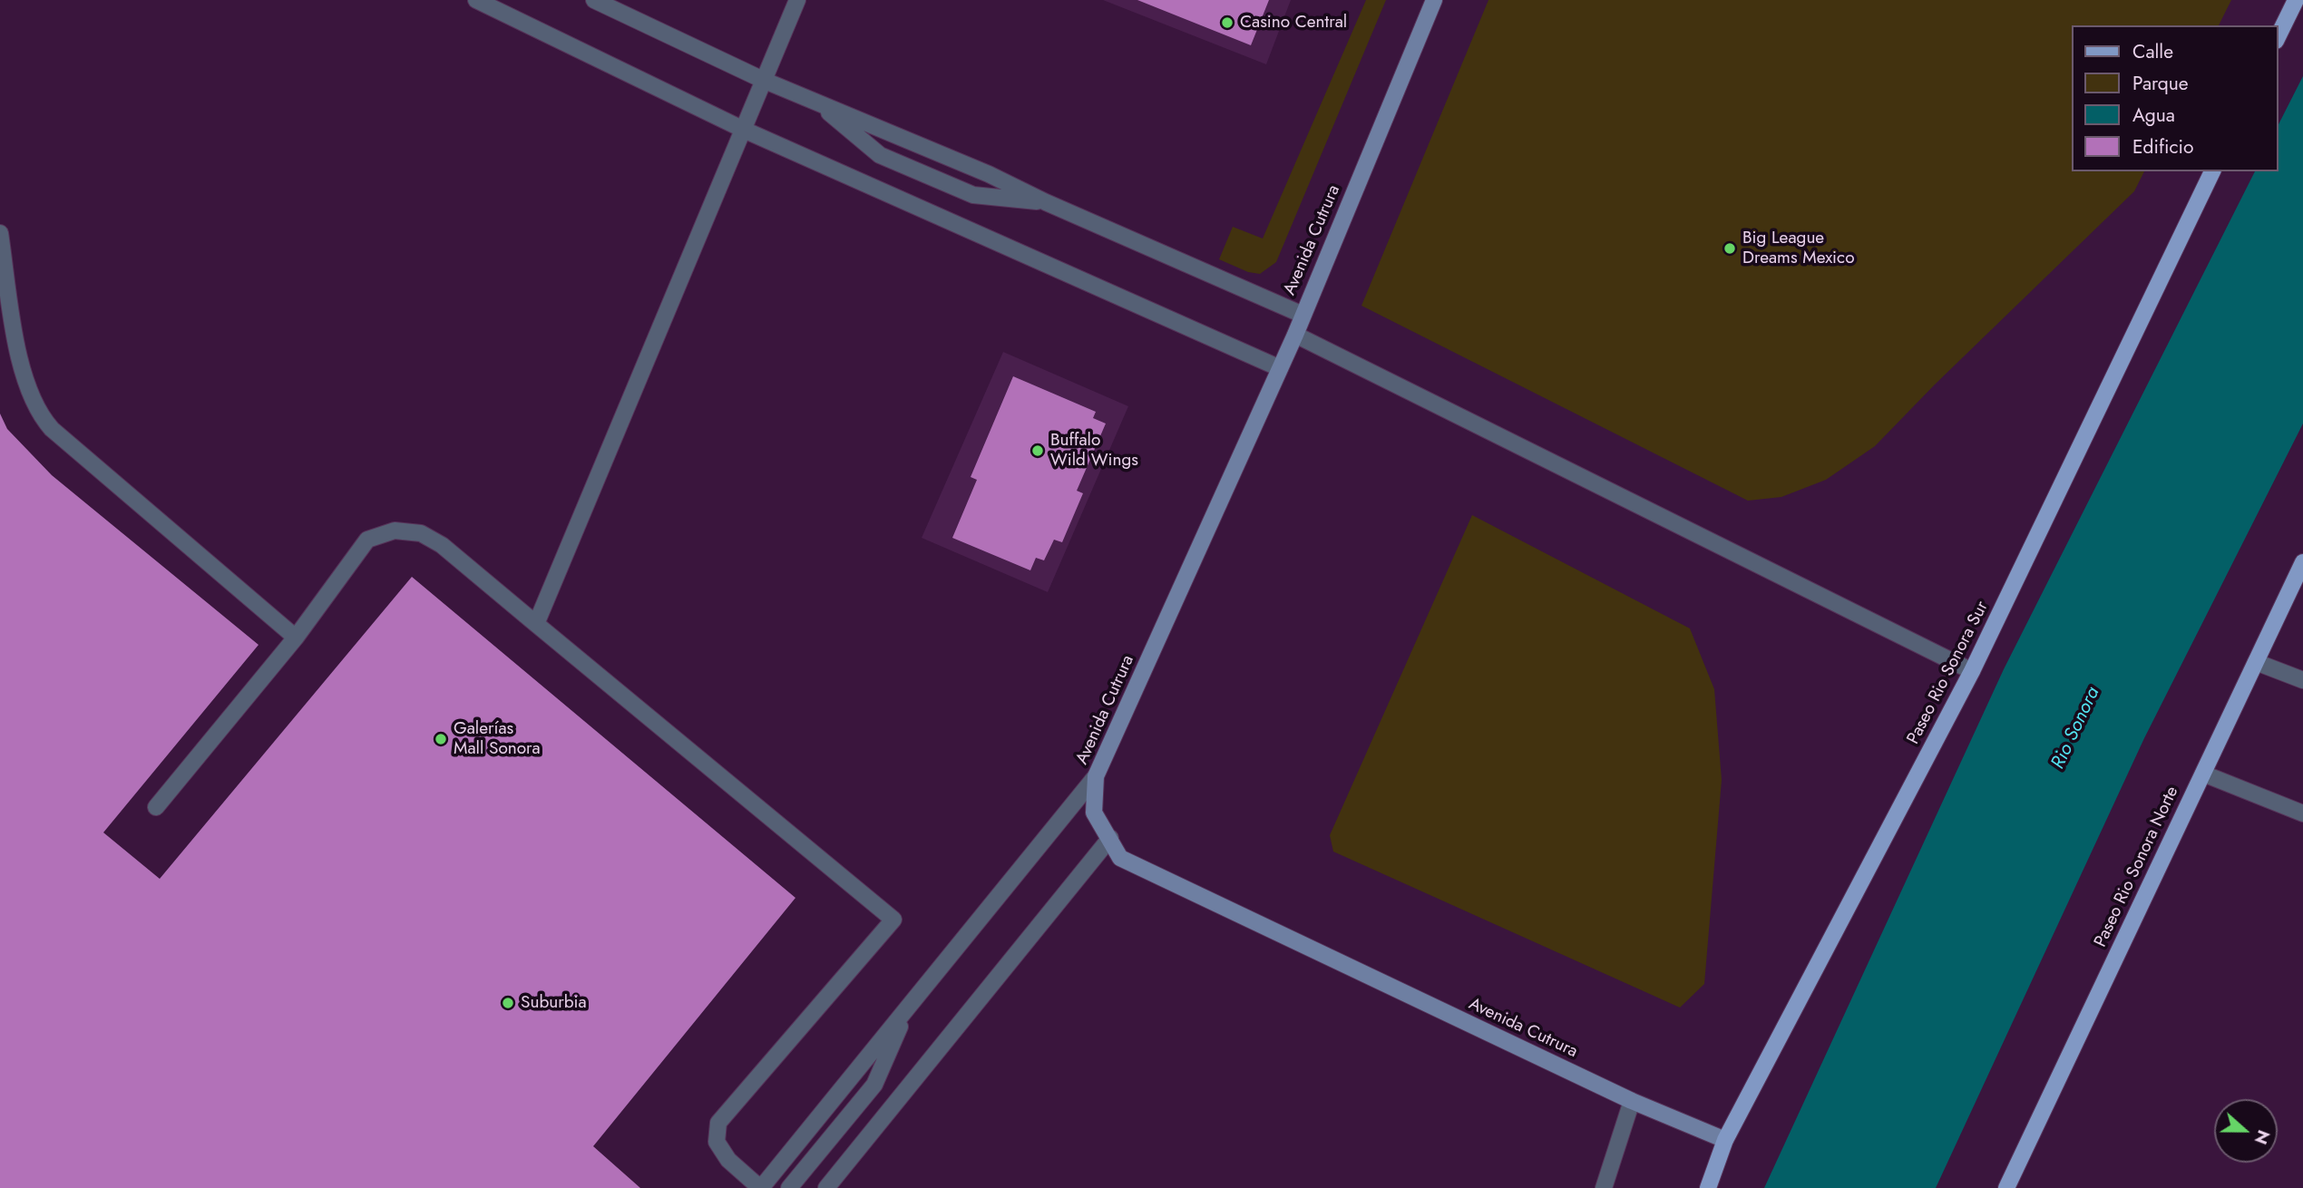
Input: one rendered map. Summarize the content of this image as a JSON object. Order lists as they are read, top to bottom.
{
  "streets": {
    "main road": ["Paseo Rio Sonora Sur", "Paseo Rio Sonora Norte"],
    "street": ["Avenida Cutrura"]
  },
  "crossings": [
    ["Avenida Cutrura", "Paseo Rio Sonora Sur"]
  ],
  "water": ["Rio Sonora"],
  "places": [
    "Casino Central",
    "Big League Dreams Mexico",
    "Buffalo Wild Wings",
    "Galerías Mall Sonora",
    "Suburbia"
  ],
  "legend": [
    "Calle",
    "Parque",
    "Agua",
    "Edificio"
  ],
  "north": "right"
}
